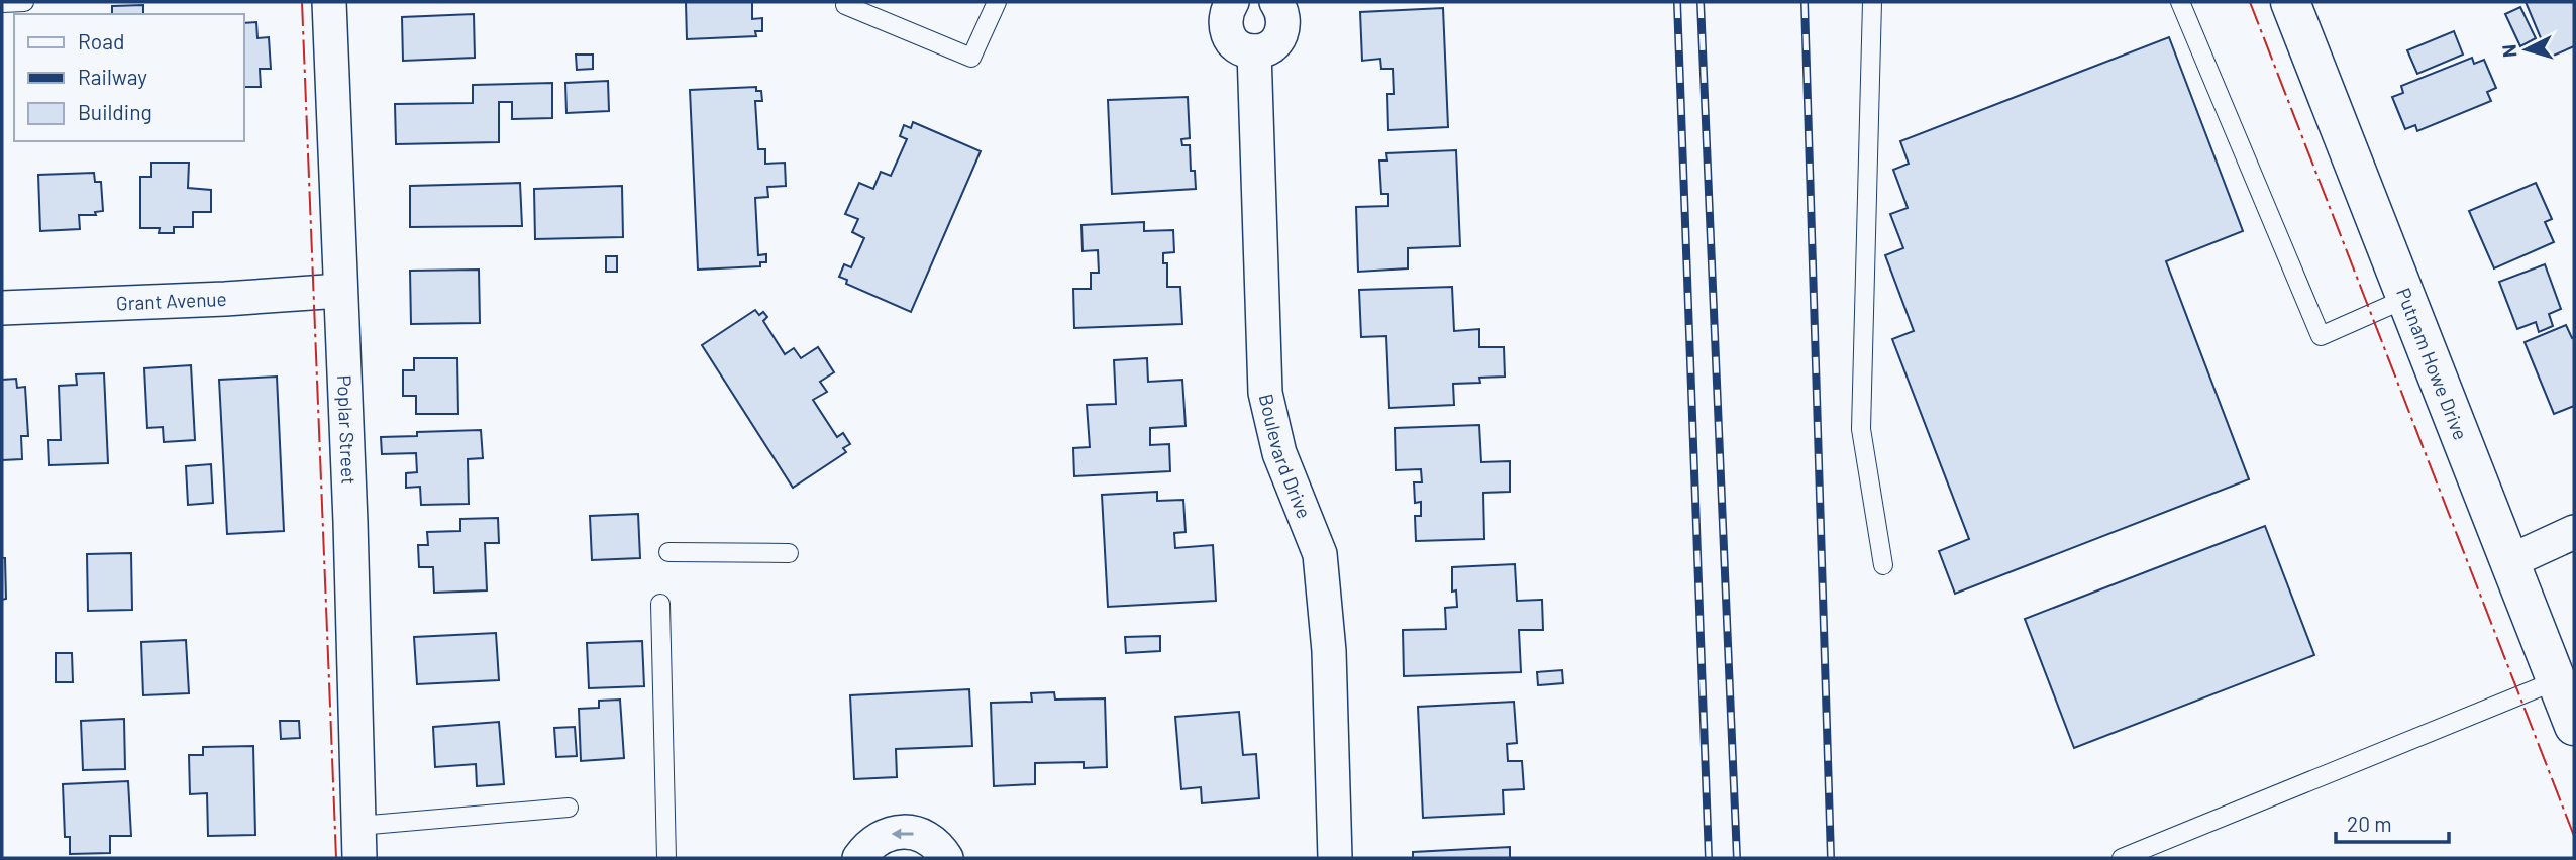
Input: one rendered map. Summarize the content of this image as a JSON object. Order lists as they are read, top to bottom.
{
  "streets": {
    "street": [
      "Grant Avenue",
      "Putnam Howe Drive",
      "Poplar Street",
      "Boulevard Drive"
    ]
  },
  "crossings": [
    ["Grant Avenue", "Poplar Street"]
  ],
  "legend": ["Road", "Railway", "Building"],
  "scale_bar": "20 m",
  "north": "left"
}
